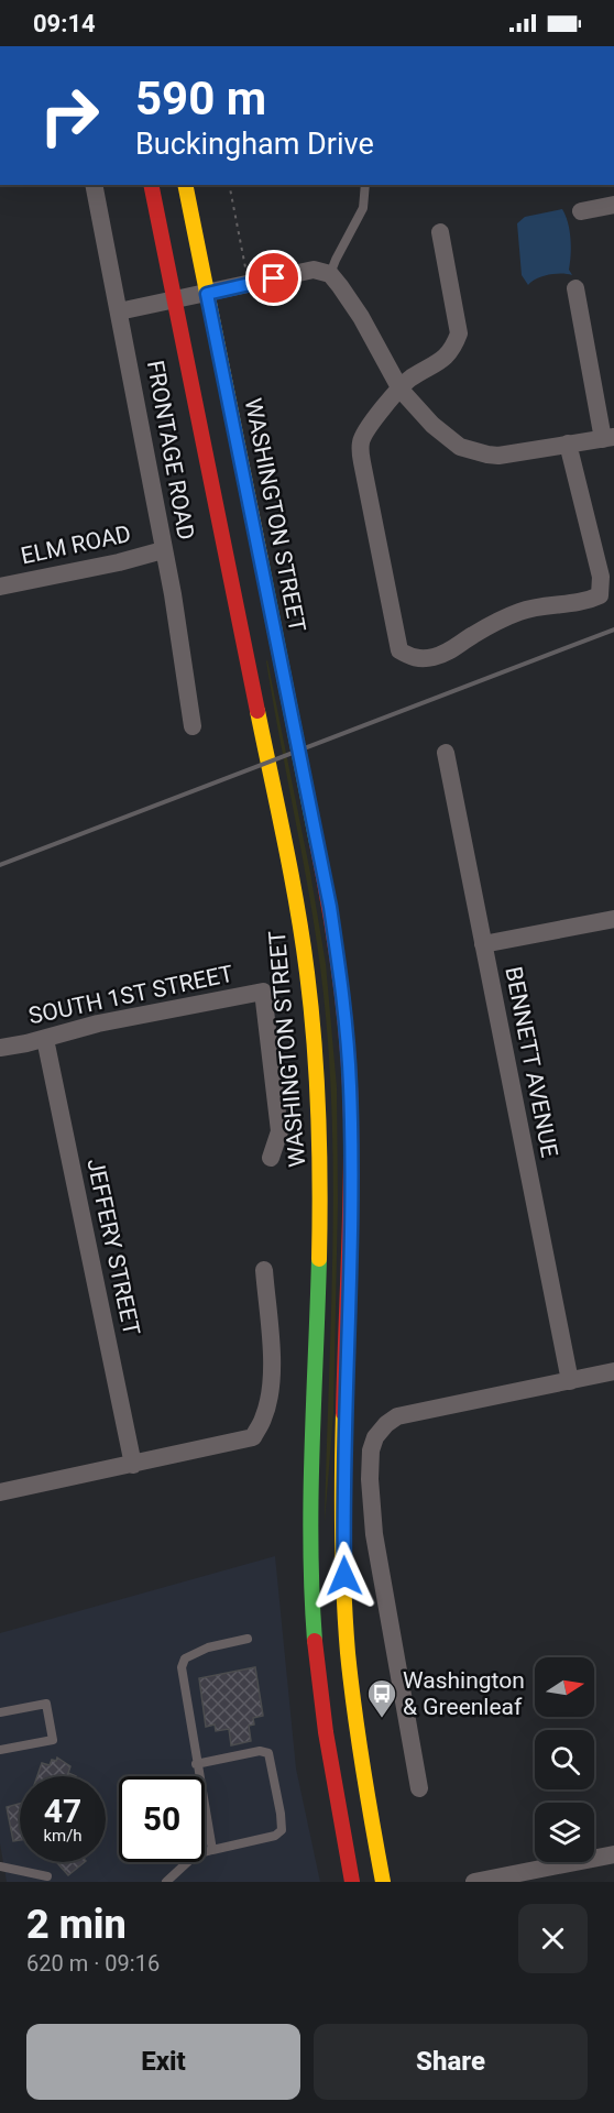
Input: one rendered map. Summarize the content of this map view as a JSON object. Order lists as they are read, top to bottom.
{
  "streets": {
    "main road": ["WASHINGTON STREET"],
    "street": [
      "FRONTAGE ROAD",
      "ELM ROAD",
      "SOUTH 1ST STREET",
      "BENNETT AVENUE",
      "JEFFERY STREET"
    ]
  },
  "crossings": [
    ["FRONTAGE ROAD", "ELM ROAD"],
    ["SOUTH 1ST STREET", "JEFFERY STREET"]
  ],
  "places": {
    "bus stop": ["Washington & Greenleaf"]
  },
  "north": "right",
  "page": {
    "status": "09:14",
    "turn": ["590 m", "Buckingham Drive"],
    "speed": "47 km/h",
    "limit": "50",
    "heading": ["2 min", "620 m · 09:16"],
    "buttons": ["Exit", "Share"]
  }
}
